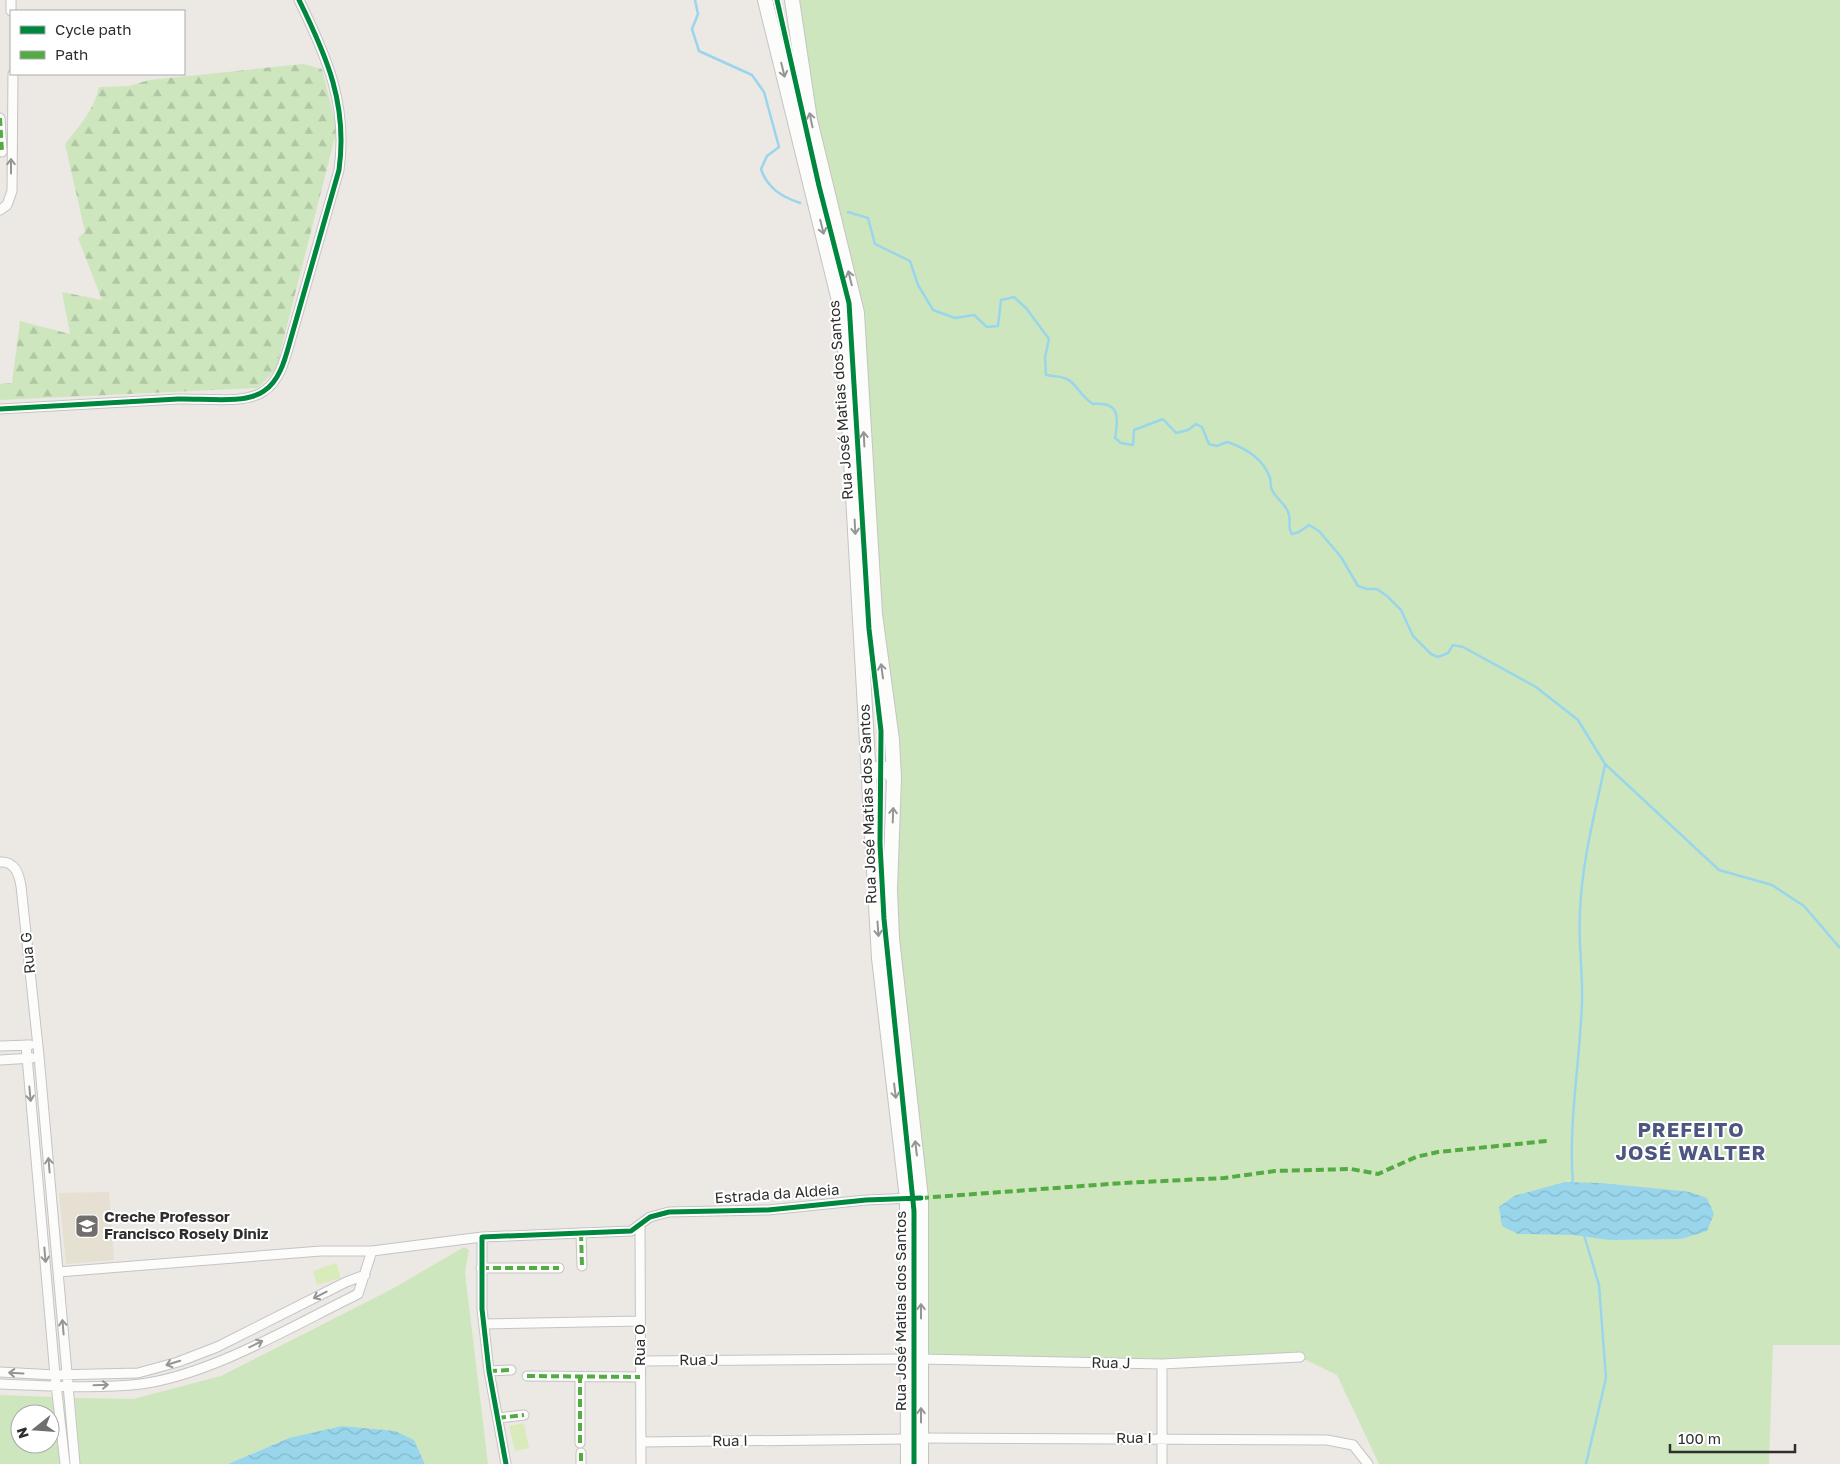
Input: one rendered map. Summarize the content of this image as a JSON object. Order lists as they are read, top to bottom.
{
  "streets": {
    "main road": ["Rua José Matias dos Santos"],
    "street": [
      "Rua G",
      "Estrada da Aldeia",
      "Rua O",
      "Rua J",
      "Rua I"
    ]
  },
  "crossings": [
    ["Rua José Matias dos Santos", "Estrada da Aldeia"],
    ["Rua José Matias dos Santos", "Rua J"],
    ["Rua José Matias dos Santos", "Rua I"],
    ["Rua G", "Estrada da Aldeia"],
    ["Estrada da Aldeia", "Rua O"],
    ["Rua O", "Rua J"],
    ["Rua O", "Rua I"]
  ],
  "districts": ["PREFEITO JOSÉ WALTER"],
  "places": {
    "school or university": ["Creche Professor Francisco Rosely Diniz"]
  },
  "legend": ["Cycle path", "Path"],
  "scale_bar": "100 m",
  "north": "left"
}
